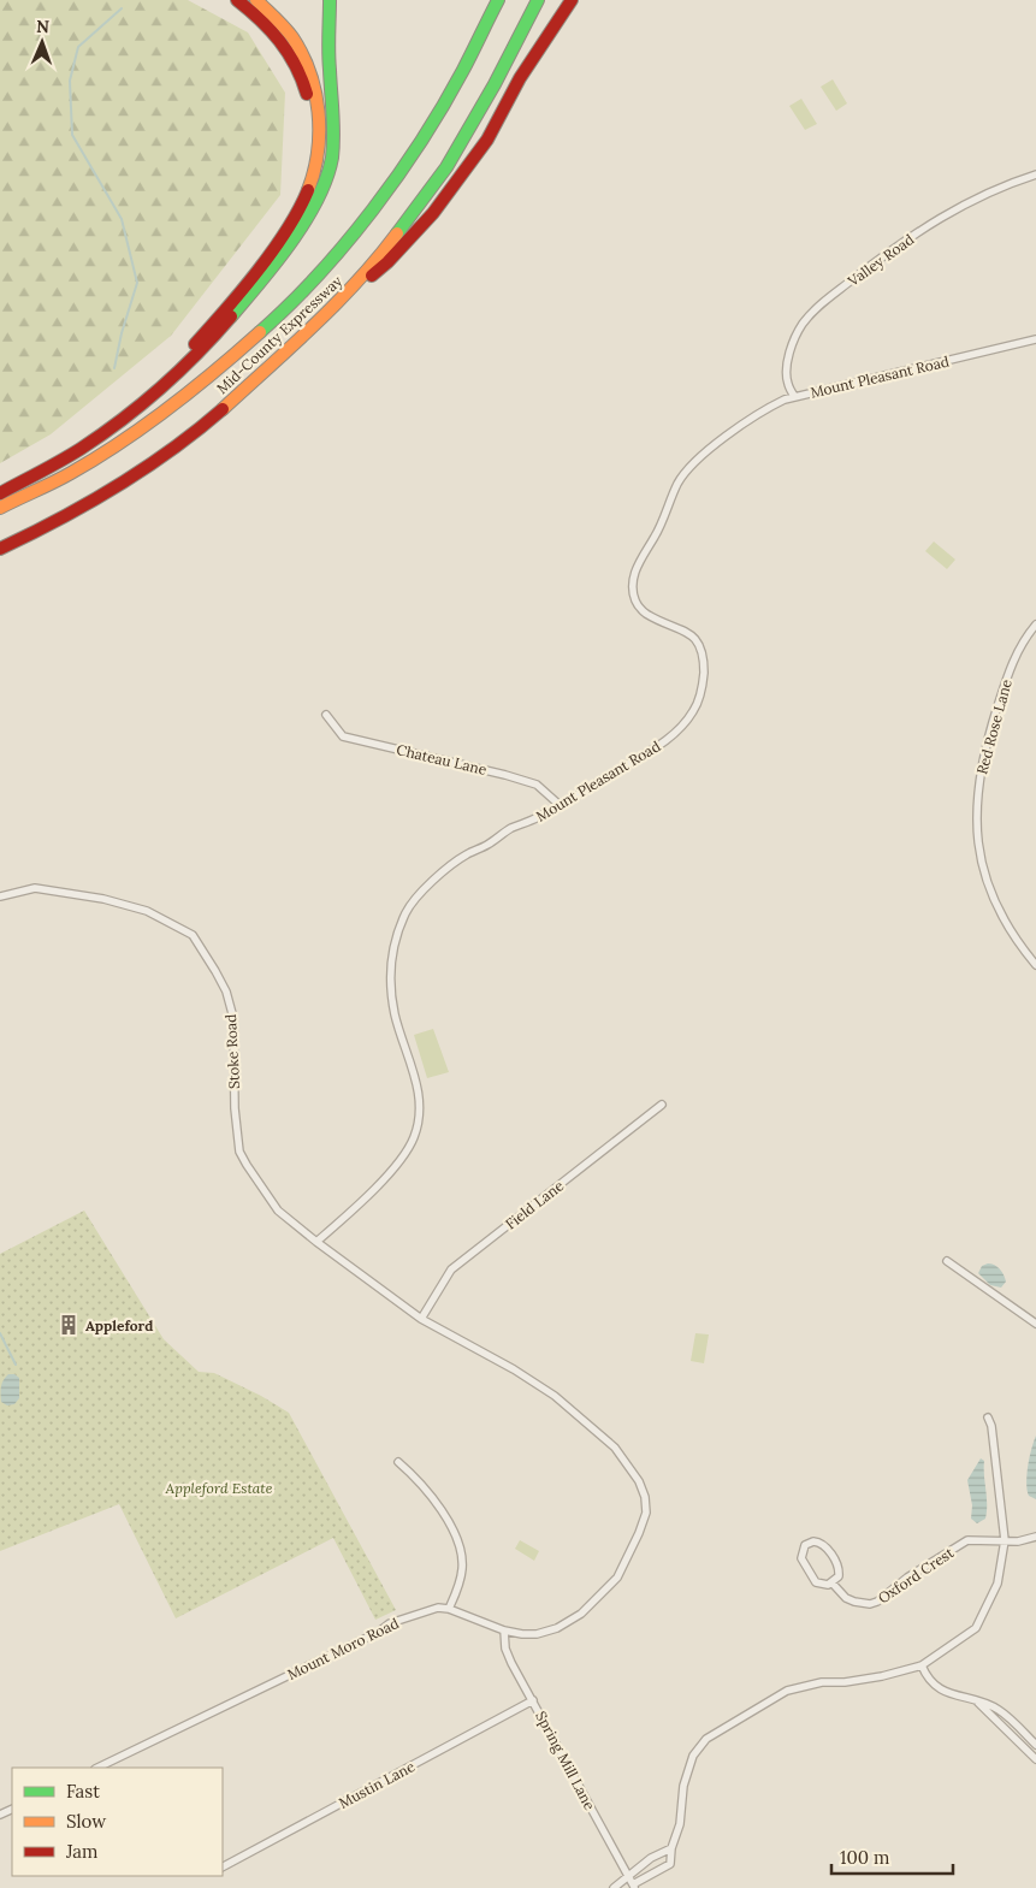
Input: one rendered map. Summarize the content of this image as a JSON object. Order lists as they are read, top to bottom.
{
  "streets": {
    "highway": ["Mid-County Expressway"],
    "street": [
      "Valley Road",
      "Mount Pleasant Road",
      "Red Rose Lane",
      "Chateau Lane",
      "Stoke Road",
      "Field Lane",
      "Oxford Crest",
      "Mount Moro Road",
      "Spring Mill Lane",
      "Mustin Lane"
    ]
  },
  "crossings": [
    ["Valley Road", "Mount Pleasant Road"],
    ["Mount Pleasant Road", "Chateau Lane"],
    ["Mount Pleasant Road", "Stoke Road"],
    ["Spring Mill Lane", "Mustin Lane"]
  ],
  "parks": ["Appleford Estate"],
  "places": {
    "building": ["Appleford"]
  },
  "legend": ["Fast", "Slow", "Jam"],
  "scale_bar": "100 m",
  "north": "top"
}
